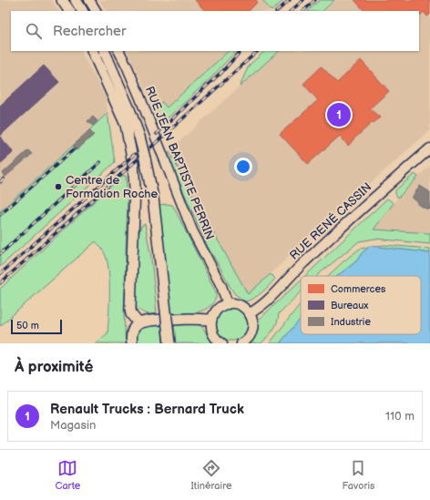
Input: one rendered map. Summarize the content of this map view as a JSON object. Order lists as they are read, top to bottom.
{
  "streets": {
    "main road": ["RUE JEAN BAPTISTE PERRIN", "RUE RENÉ CASSIN"]
  },
  "places": ["Centre de Formation Roche"],
  "legend": ["Commerces", "Bureaux", "Industrie"],
  "scale_bar": "50 m",
  "page": {
    "search": "Rechercher",
    "pins": "1",
    "scale": "50 m",
    "heading": "À proximité",
    "list": [
      {
        "mark": "1",
        "name": "Renault Trucks : Bernard Truck",
        "note": "Magasin",
        "value": "110 m"
      }
    ],
    "nav": ["Carte", "Itinéraire", "Favoris"]
  }
}
